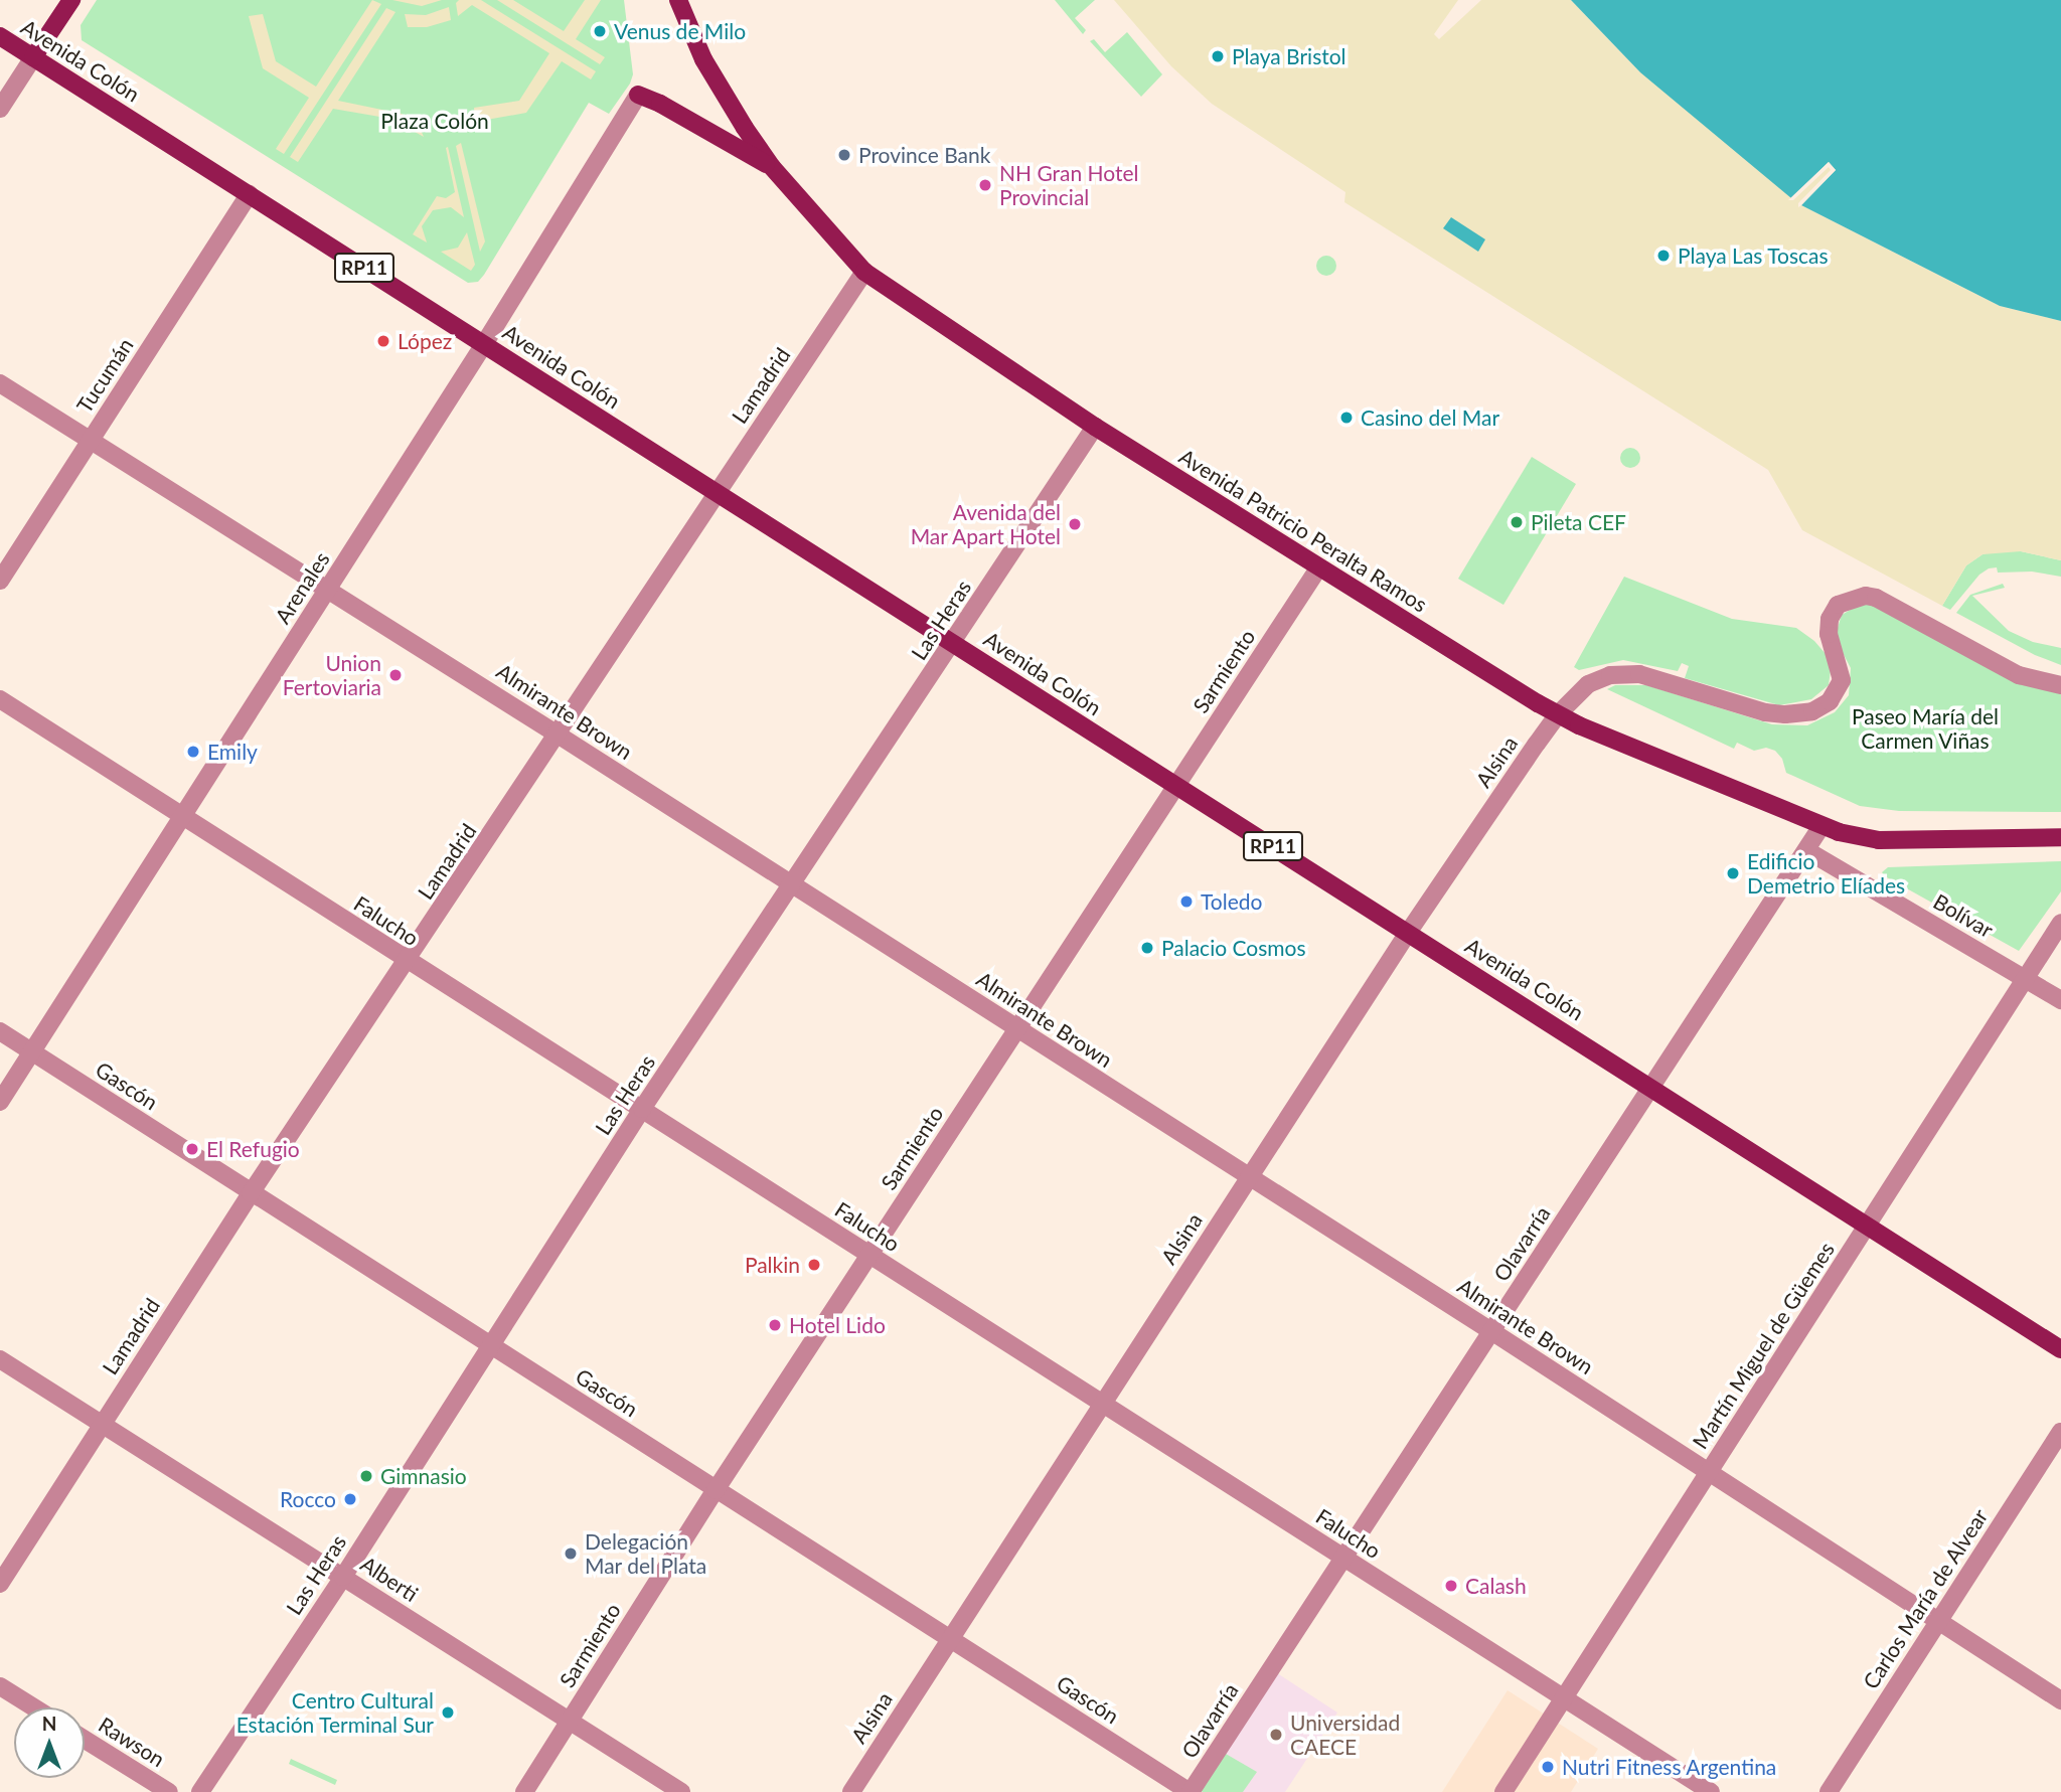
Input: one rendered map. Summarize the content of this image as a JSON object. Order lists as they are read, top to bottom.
{
  "streets": {
    "main road": ["Avenida Colón", "RP11", "Avenida Patricio Peralta Ramos"],
    "street": [
      "Tucumán",
      "Lamadrid",
      "Arenales",
      "Las Heras",
      "Sarmiento",
      "Almirante Brown",
      "Alsina",
      "Bolívar",
      "Falucho",
      "Gascón",
      "Olavarría",
      "Martín Miguel de Güemes",
      "Alberti",
      "Carlos María de Alvear",
      "Rawson"
    ]
  },
  "crossings": [
    ["Avenida Colón", "Tucumán"],
    ["Avenida Colón", "Lamadrid"],
    ["Avenida Colón", "Arenales"],
    ["Avenida Colón", "Las Heras"],
    ["Avenida Colón", "Sarmiento"],
    ["Avenida Colón", "Alsina"],
    ["Avenida Colón", "Olavarría"],
    ["Avenida Colón", "Martín Miguel de Güemes"],
    ["Tucumán", "Almirante Brown"],
    ["Lamadrid", "Avenida Patricio Peralta Ramos"],
    ["Lamadrid", "Almirante Brown"],
    ["Lamadrid", "Falucho"],
    ["Lamadrid", "Gascón"],
    ["Lamadrid", "Alberti"],
    ["Avenida Patricio Peralta Ramos", "Las Heras"],
    ["Avenida Patricio Peralta Ramos", "Sarmiento"],
    ["Avenida Patricio Peralta Ramos", "Alsina"],
    ["Avenida Patricio Peralta Ramos", "Olavarría"],
    ["Arenales", "Almirante Brown"],
    ["Arenales", "Falucho"],
    ["Arenales", "Gascón"],
    ["Las Heras", "Almirante Brown"],
    ["Las Heras", "Falucho"],
    ["Las Heras", "Gascón"],
    ["Las Heras", "Alberti"],
    ["Sarmiento", "Almirante Brown"],
    ["Sarmiento", "Falucho"],
    ["Sarmiento", "Gascón"],
    ["Sarmiento", "Alberti"],
    ["Almirante Brown", "Alsina"],
    ["Almirante Brown", "Olavarría"],
    ["Almirante Brown", "Martín Miguel de Güemes"],
    ["Almirante Brown", "Carlos María de Alvear"],
    ["Alsina", "Falucho"],
    ["Alsina", "Gascón"],
    ["Bolívar", "Olavarría"],
    ["Bolívar", "Martín Miguel de Güemes"],
    ["Falucho", "Olavarría"],
    ["Falucho", "Martín Miguel de Güemes"],
    ["Gascón", "Olavarría"]
  ],
  "parks": ["Plaza Colón", "Paseo María del Carmen Viñas"],
  "places": [
    "Venus de Milo",
    "Playa Bristol",
    "Province Bank",
    "NH Gran Hotel Provincial",
    "Playa Las Toscas",
    "López",
    "Casino del Mar",
    "Pileta CEF",
    "Avenida del Mar Apart Hotel",
    "Union Fertoviaria",
    "Emily",
    "Edificio Demetrio Elíades",
    "Toledo",
    "Palacio Cosmos",
    "El Refugio",
    "Palkin",
    "Hotel Lido",
    "Gimnasio",
    "Rocco",
    "Delegación Mar del Plata",
    "Calash",
    "Centro Cultural Estación Terminal Sur",
    "Universidad CAECE",
    "Nutri Fitness Argentina"
  ],
  "north": "top"
}
